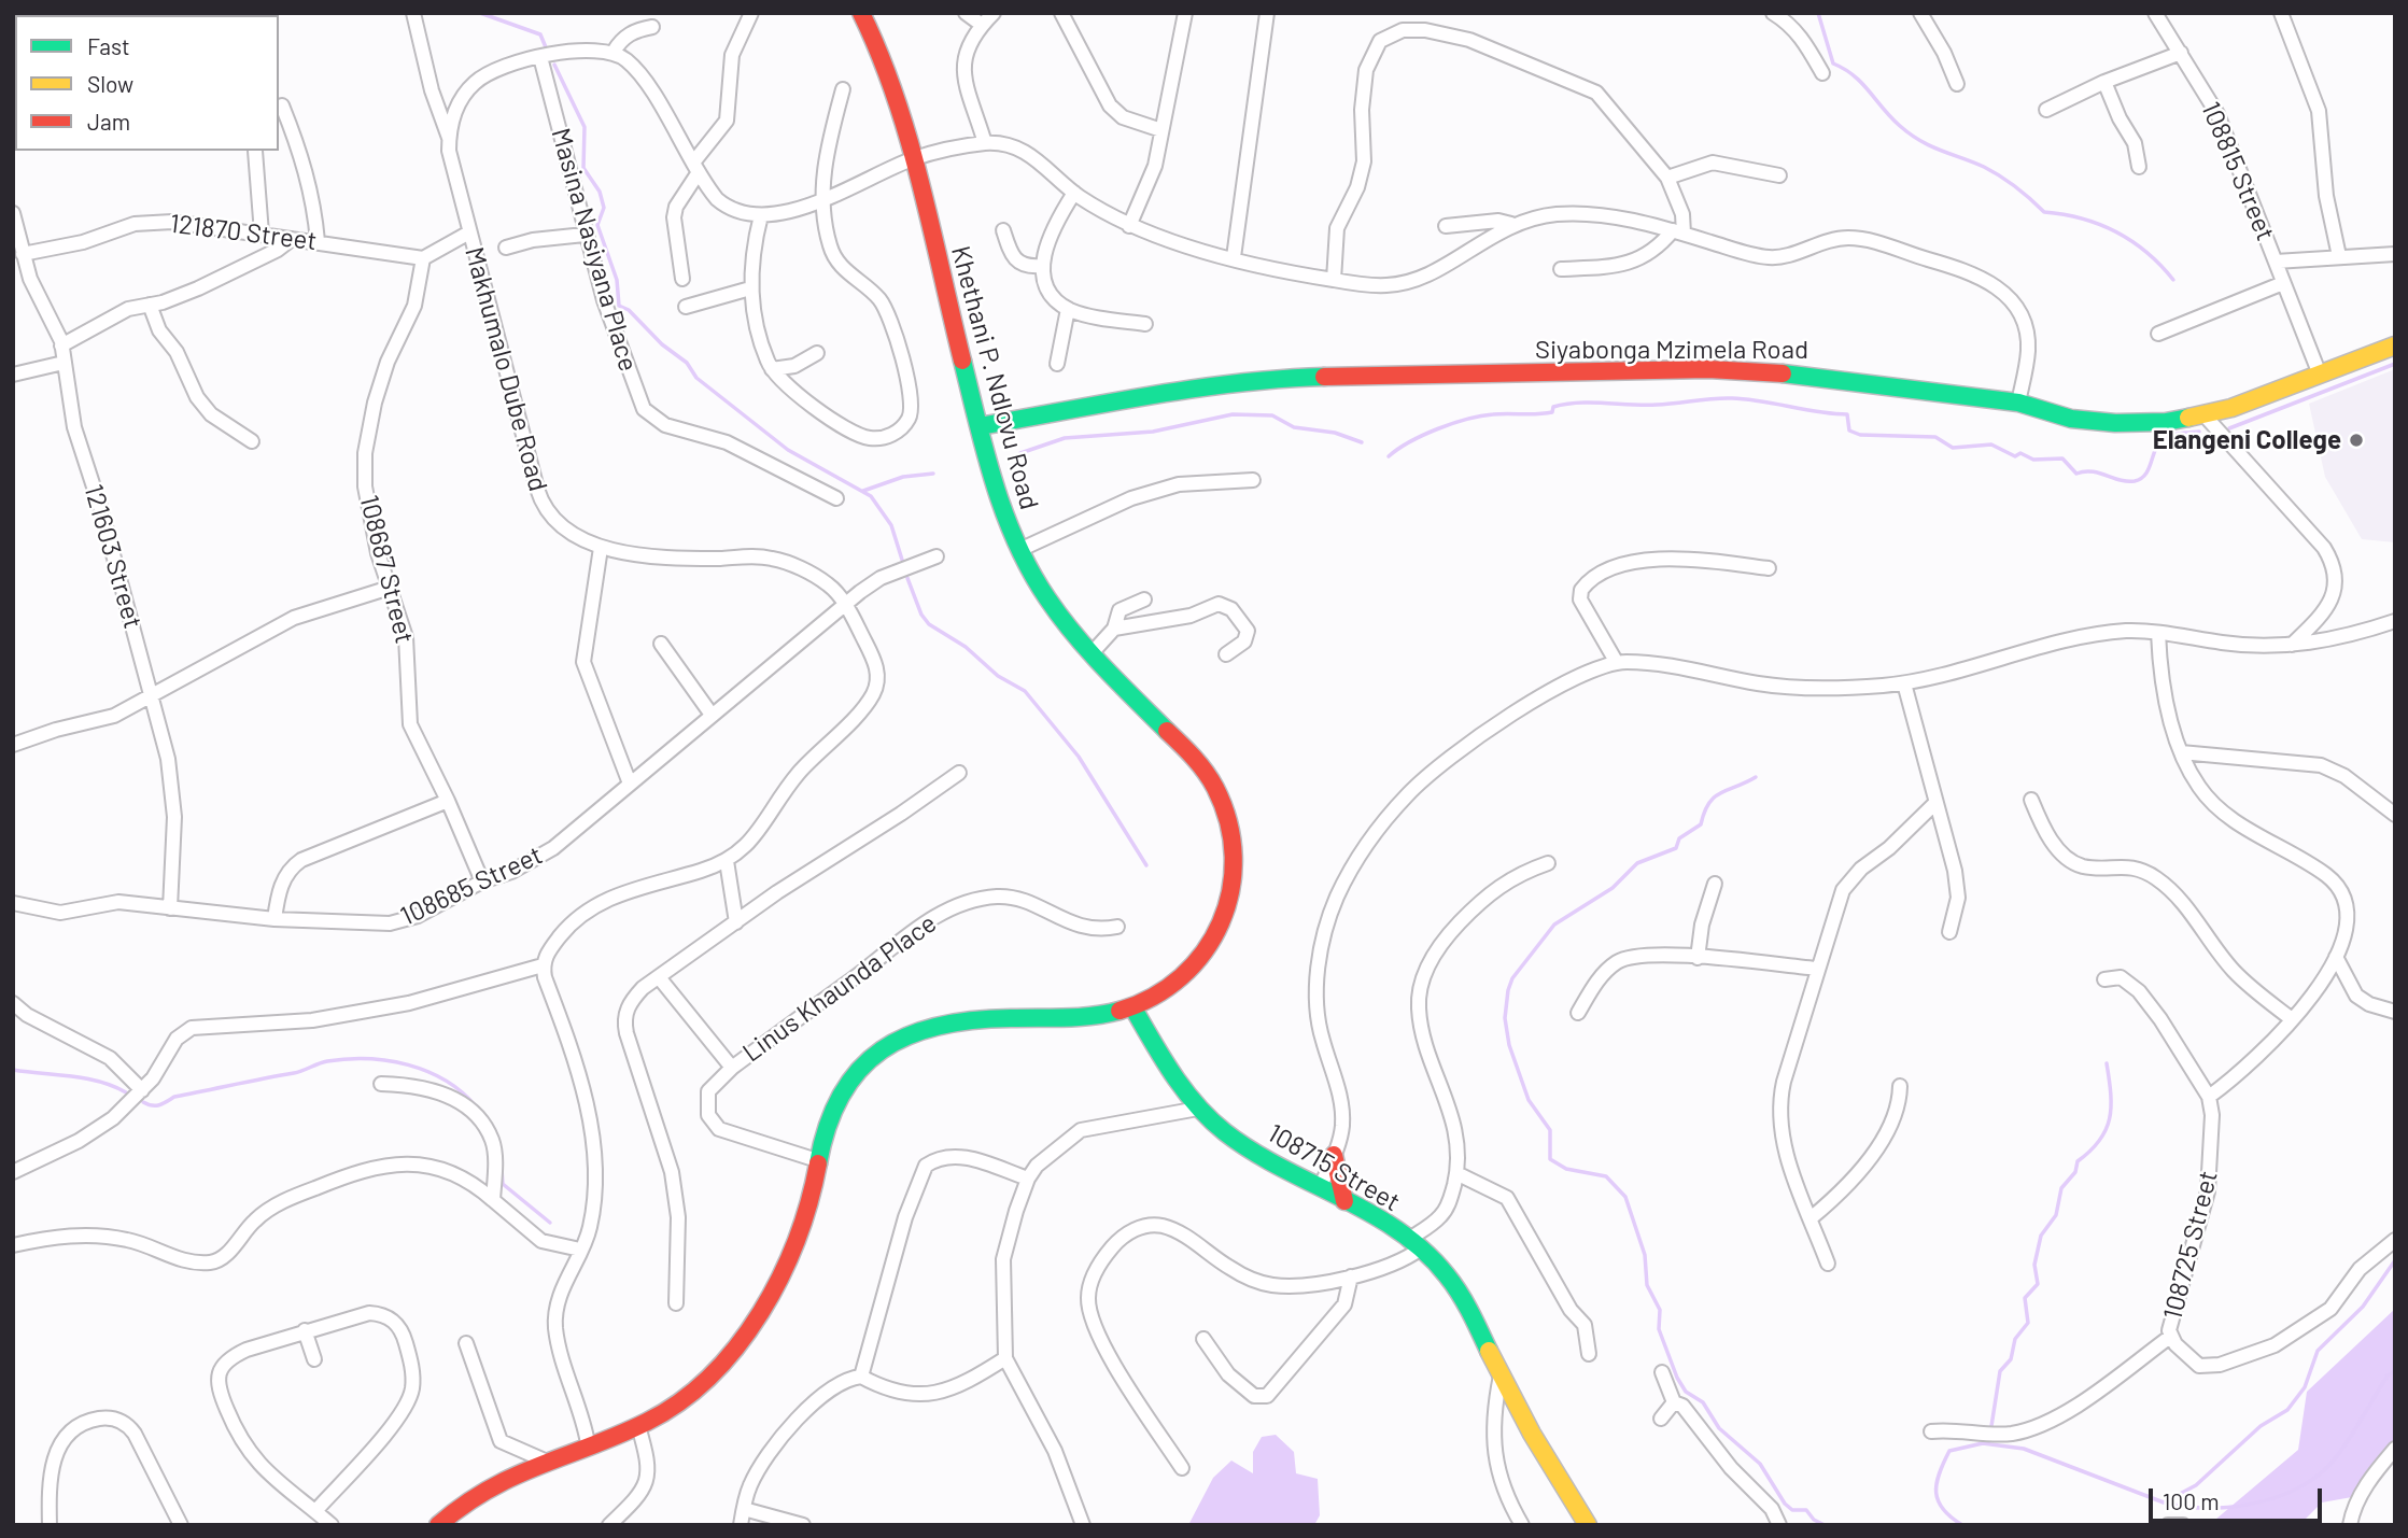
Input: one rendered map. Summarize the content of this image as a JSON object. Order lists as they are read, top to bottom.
{
  "streets": {
    "street": [
      "108815 Street",
      "121870 Street",
      "Masina Nasiyana Place",
      "Siyabonga Mzimela Road",
      "Makhumalo Dube Road",
      "Khethani P. Ndlovu Road",
      "121603 Street",
      "108687 Street",
      "108685 Street",
      "Linus Khaunda Place",
      "108715 Street",
      "108725 Street"
    ]
  },
  "crossings": [
    ["108815 Street", "Siyabonga Mzimela Road"],
    ["121870 Street", "121603 Street"],
    ["121870 Street", "108687 Street"],
    ["Masina Nasiyana Place", "Makhumalo Dube Road"],
    ["Siyabonga Mzimela Road", "Khethani P. Ndlovu Road"],
    ["Makhumalo Dube Road", "108685 Street"],
    ["Khethani P. Ndlovu Road", "Linus Khaunda Place"],
    ["Khethani P. Ndlovu Road", "108715 Street"],
    ["121603 Street", "108685 Street"],
    ["108687 Street", "108685 Street"]
  ],
  "places": ["Elangeni College"],
  "legend": ["Fast", "Slow", "Jam"],
  "scale_bar": "100 m"
}
